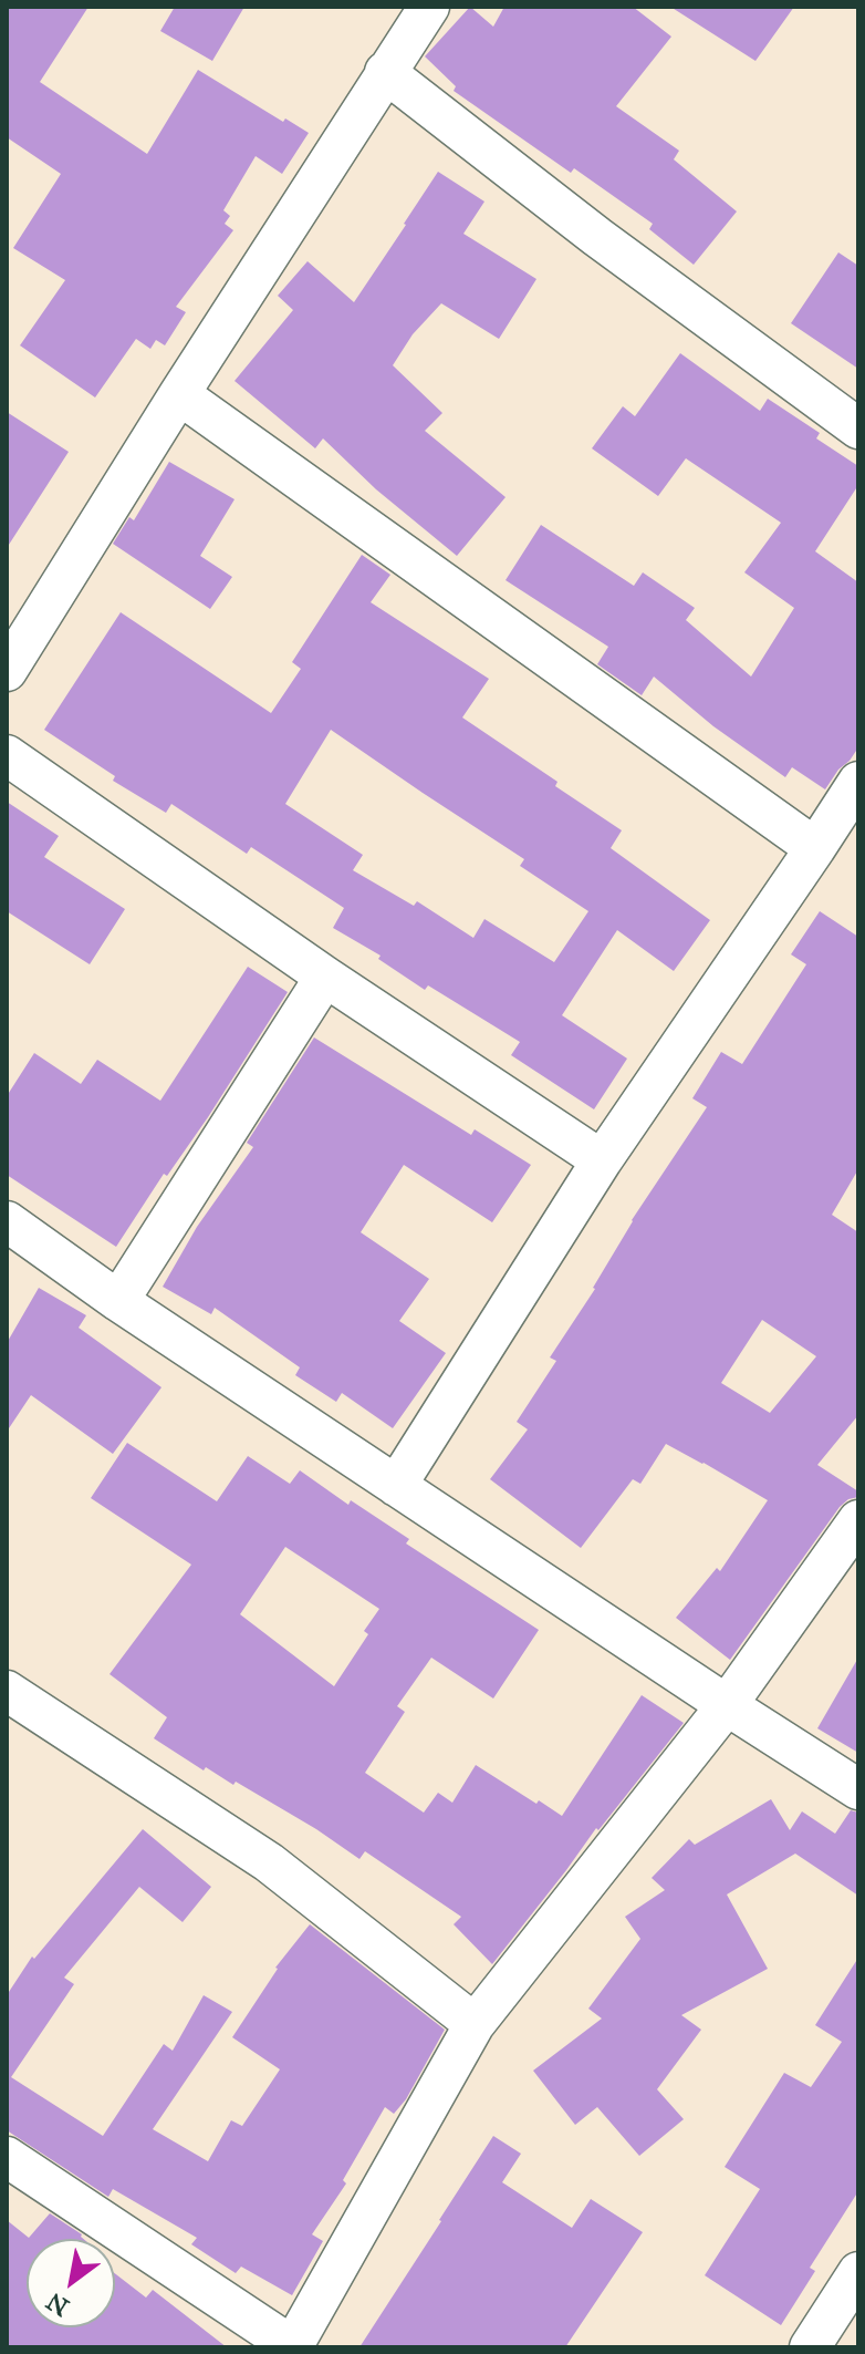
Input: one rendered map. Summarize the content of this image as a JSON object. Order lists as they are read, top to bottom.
{
  "north": "bottom left"
}
